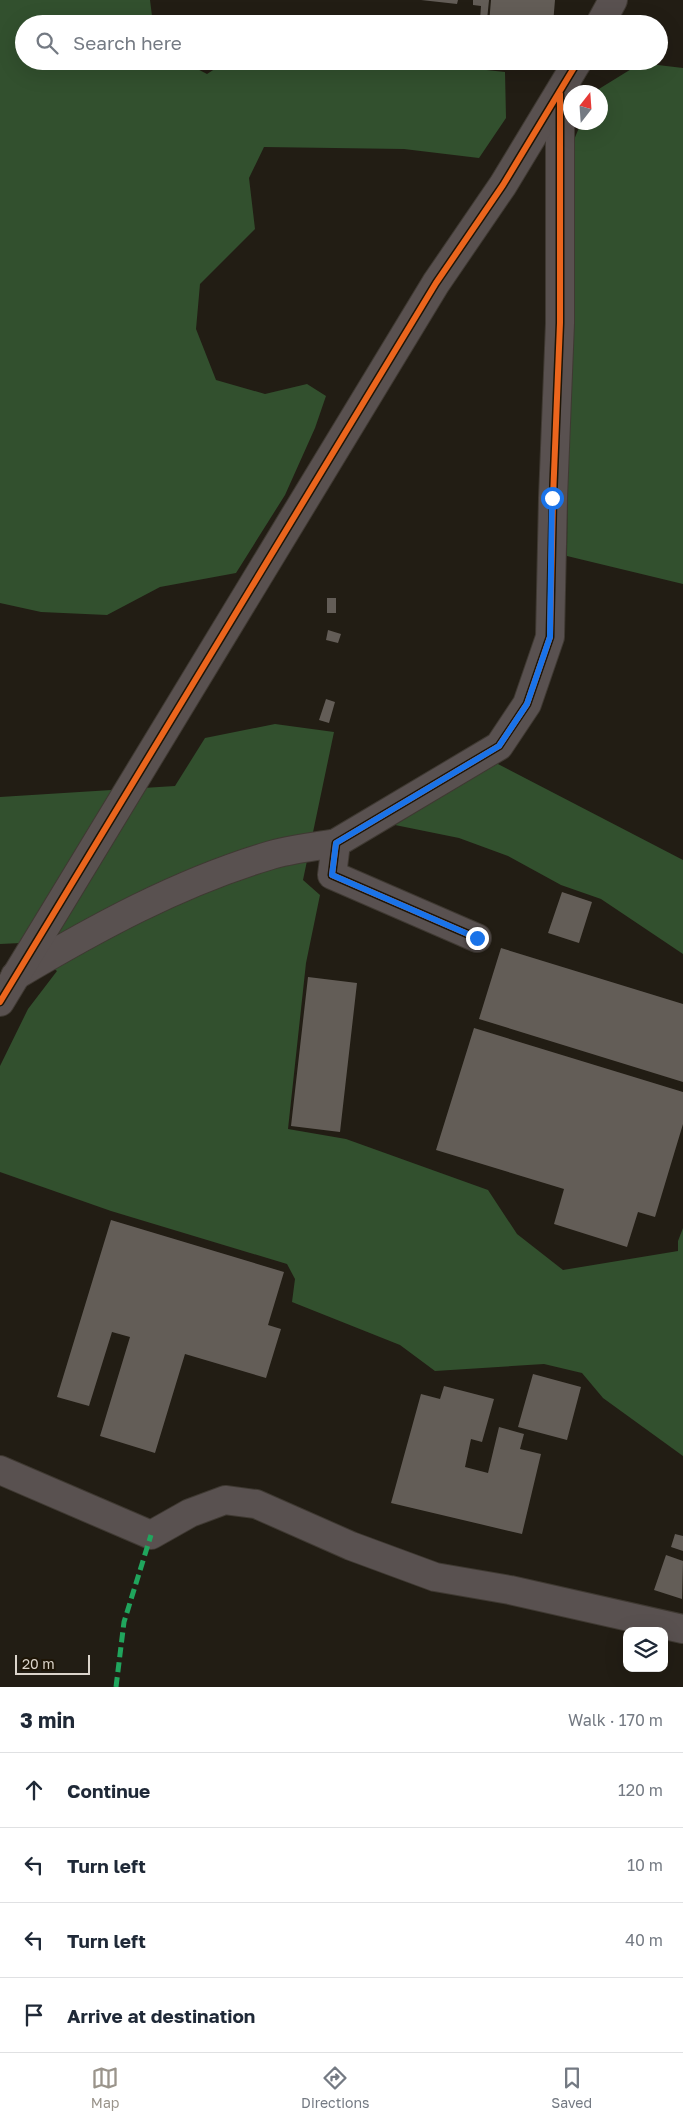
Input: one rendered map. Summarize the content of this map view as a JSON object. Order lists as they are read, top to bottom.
{
  "scale_bar": "20 m",
  "north": "top",
  "page": {
    "search": "Search here",
    "scale": "20 m",
    "heading": ["3 min", "Walk · 170 m"],
    "list": [
      ["Continue", "120 m"],
      ["Turn left", "10 m"],
      ["Turn left", "40 m"],
      "Arrive at destination"
    ],
    "nav": ["Map", "Directions", "Saved"]
  }
}
